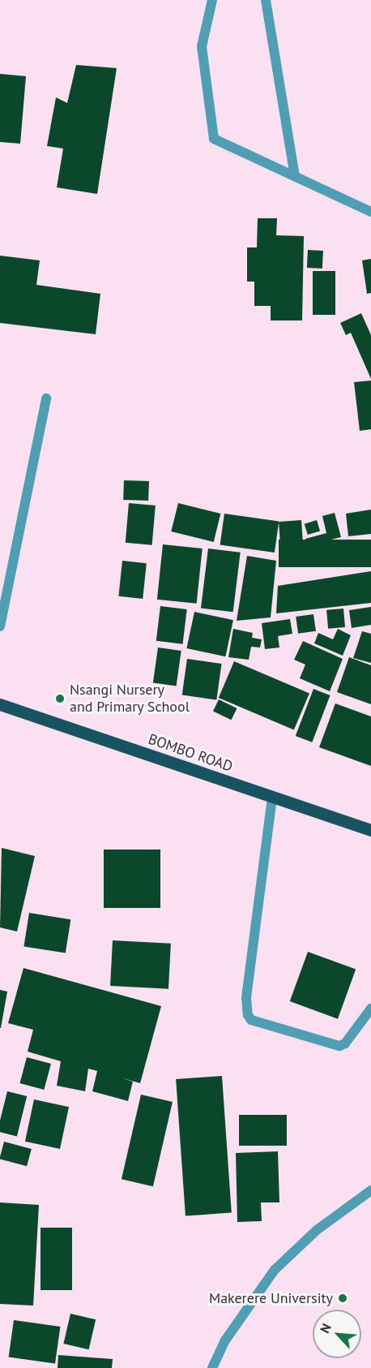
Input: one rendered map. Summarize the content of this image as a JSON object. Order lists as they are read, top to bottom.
{
  "streets": {
    "main road": ["BOMBO ROAD"]
  },
  "places": ["Nsangi Nursery and Primary School", "Makerere University"],
  "north": "top left"
}
